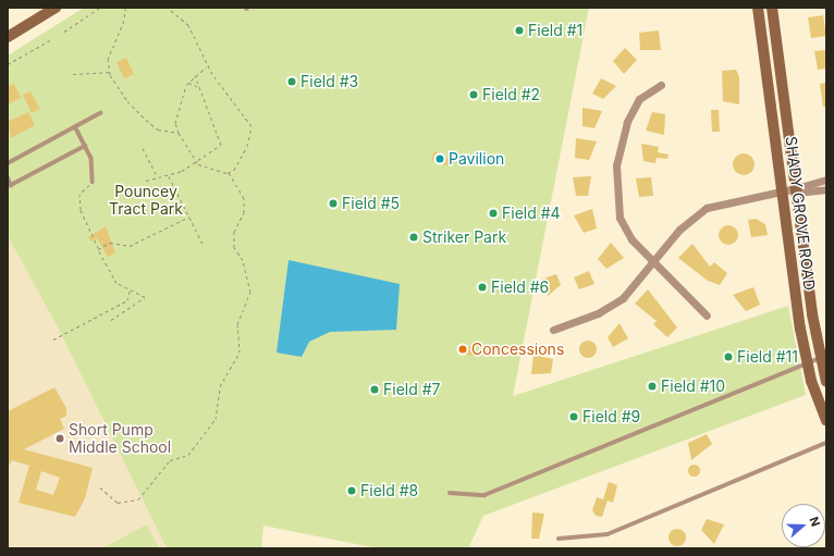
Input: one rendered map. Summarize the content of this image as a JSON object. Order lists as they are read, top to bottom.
{
  "streets": {
    "main road": ["SHADY GROVE ROAD"]
  },
  "parks": ["Pouncey Tract Park"],
  "places": [
    "Field #1",
    "Field #3",
    "Field #2",
    "Pavilion",
    "Field #5",
    "Field #4",
    "Striker Park",
    "Field #6",
    "Concessions",
    "Field #11",
    "Field #10",
    "Field #7",
    "Field #9",
    "Short Pump Middle School",
    "Field #8"
  ],
  "north": "right"
}
